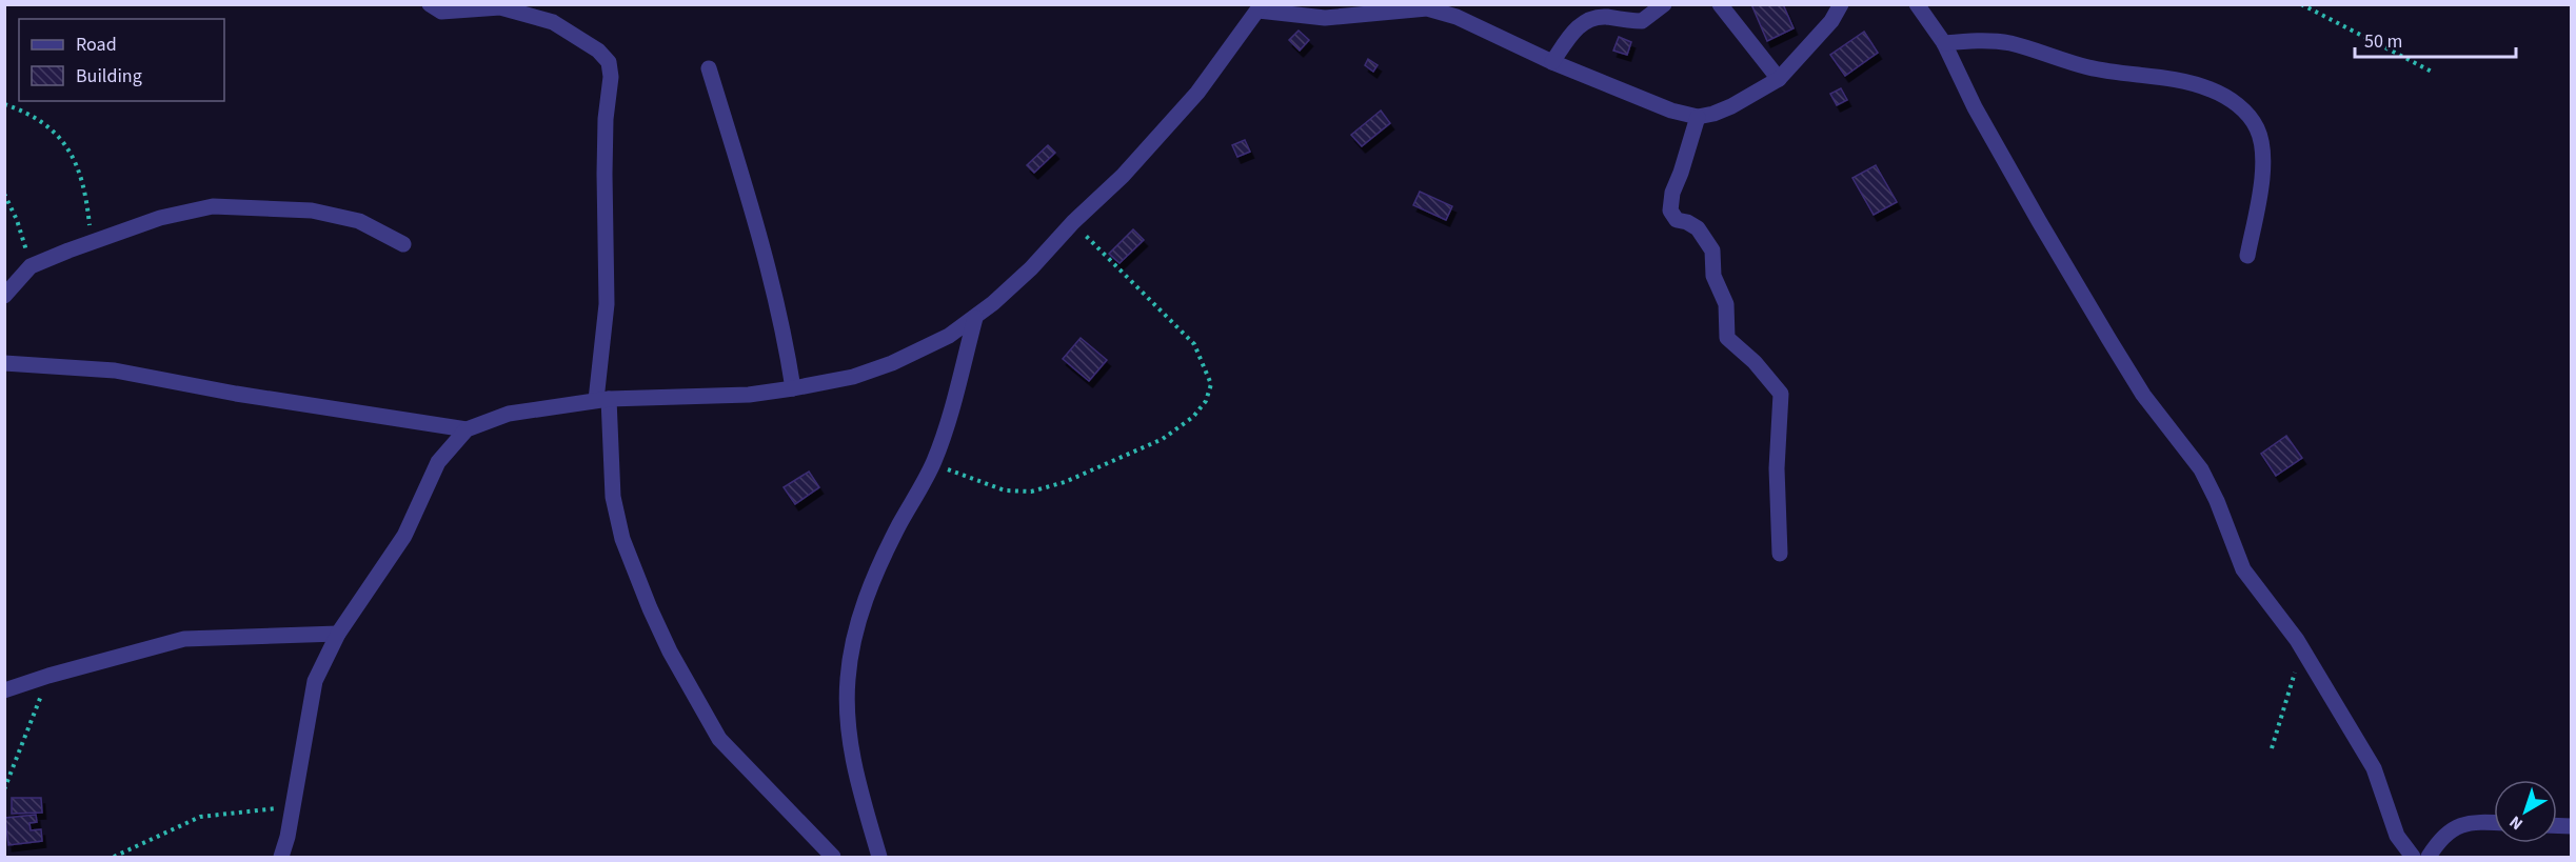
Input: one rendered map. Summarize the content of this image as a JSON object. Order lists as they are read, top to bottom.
{
  "legend": ["Road", "Building"],
  "scale_bar": "50 m",
  "north": "bottom left"
}
